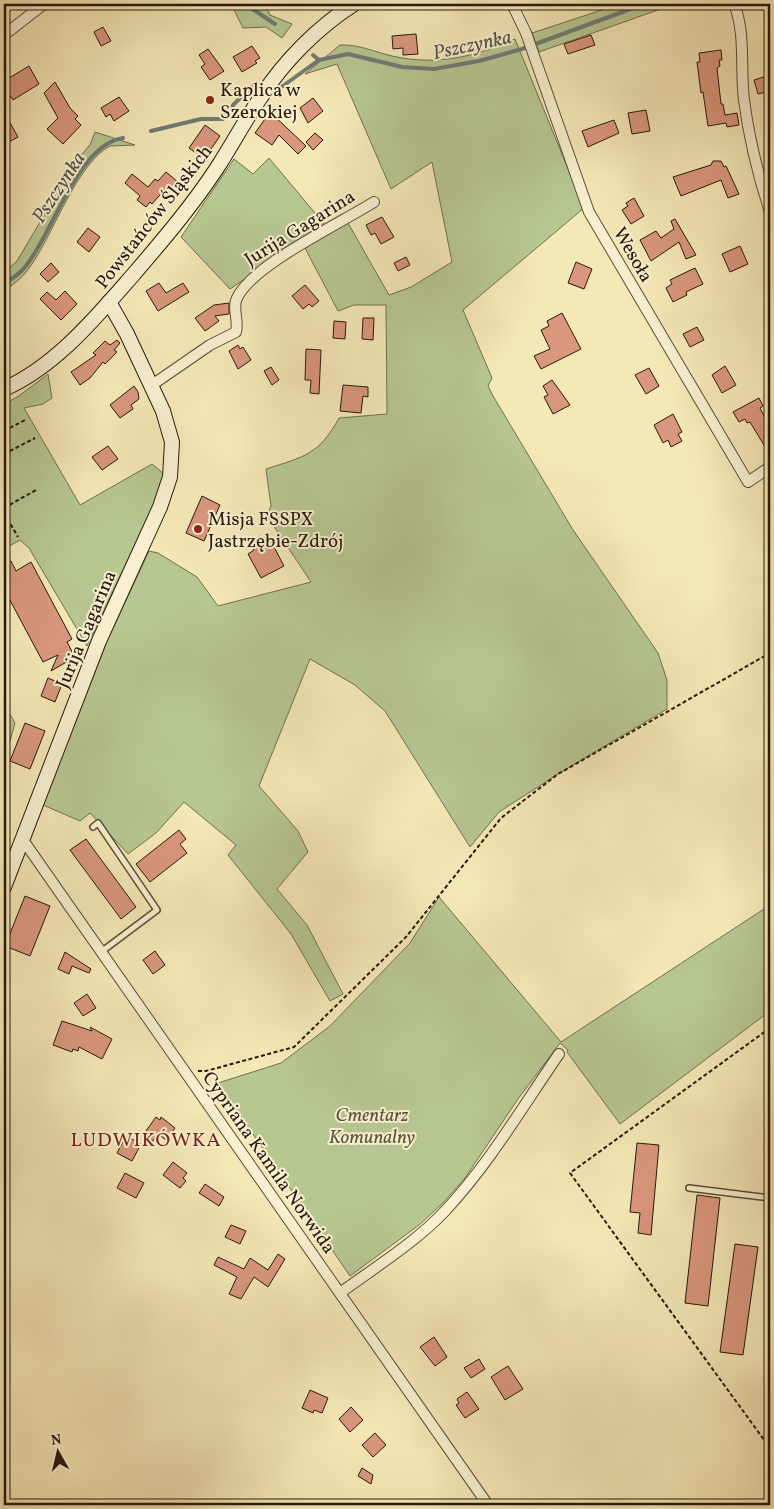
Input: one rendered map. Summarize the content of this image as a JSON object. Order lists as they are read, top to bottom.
{
  "streets": {
    "street": [
      "Powstańców Śląskich",
      "Jurija Gagarina",
      "Wesoła",
      "Cypriana Kamila Norwida"
    ]
  },
  "crossings": [
    ["Powstańców Śląskich", "Jurija Gagarina"],
    ["Jurija Gagarina", "Cypriana Kamila Norwida"]
  ],
  "districts": ["LUDWIKÓWKA"],
  "water": ["Pszczynka"],
  "parks": ["Cmentarz Komunalny"],
  "places": ["Kaplica w Szerokiej", "Misja FSSPX Jastrzębie-Zdrój"],
  "north": "top"
}
